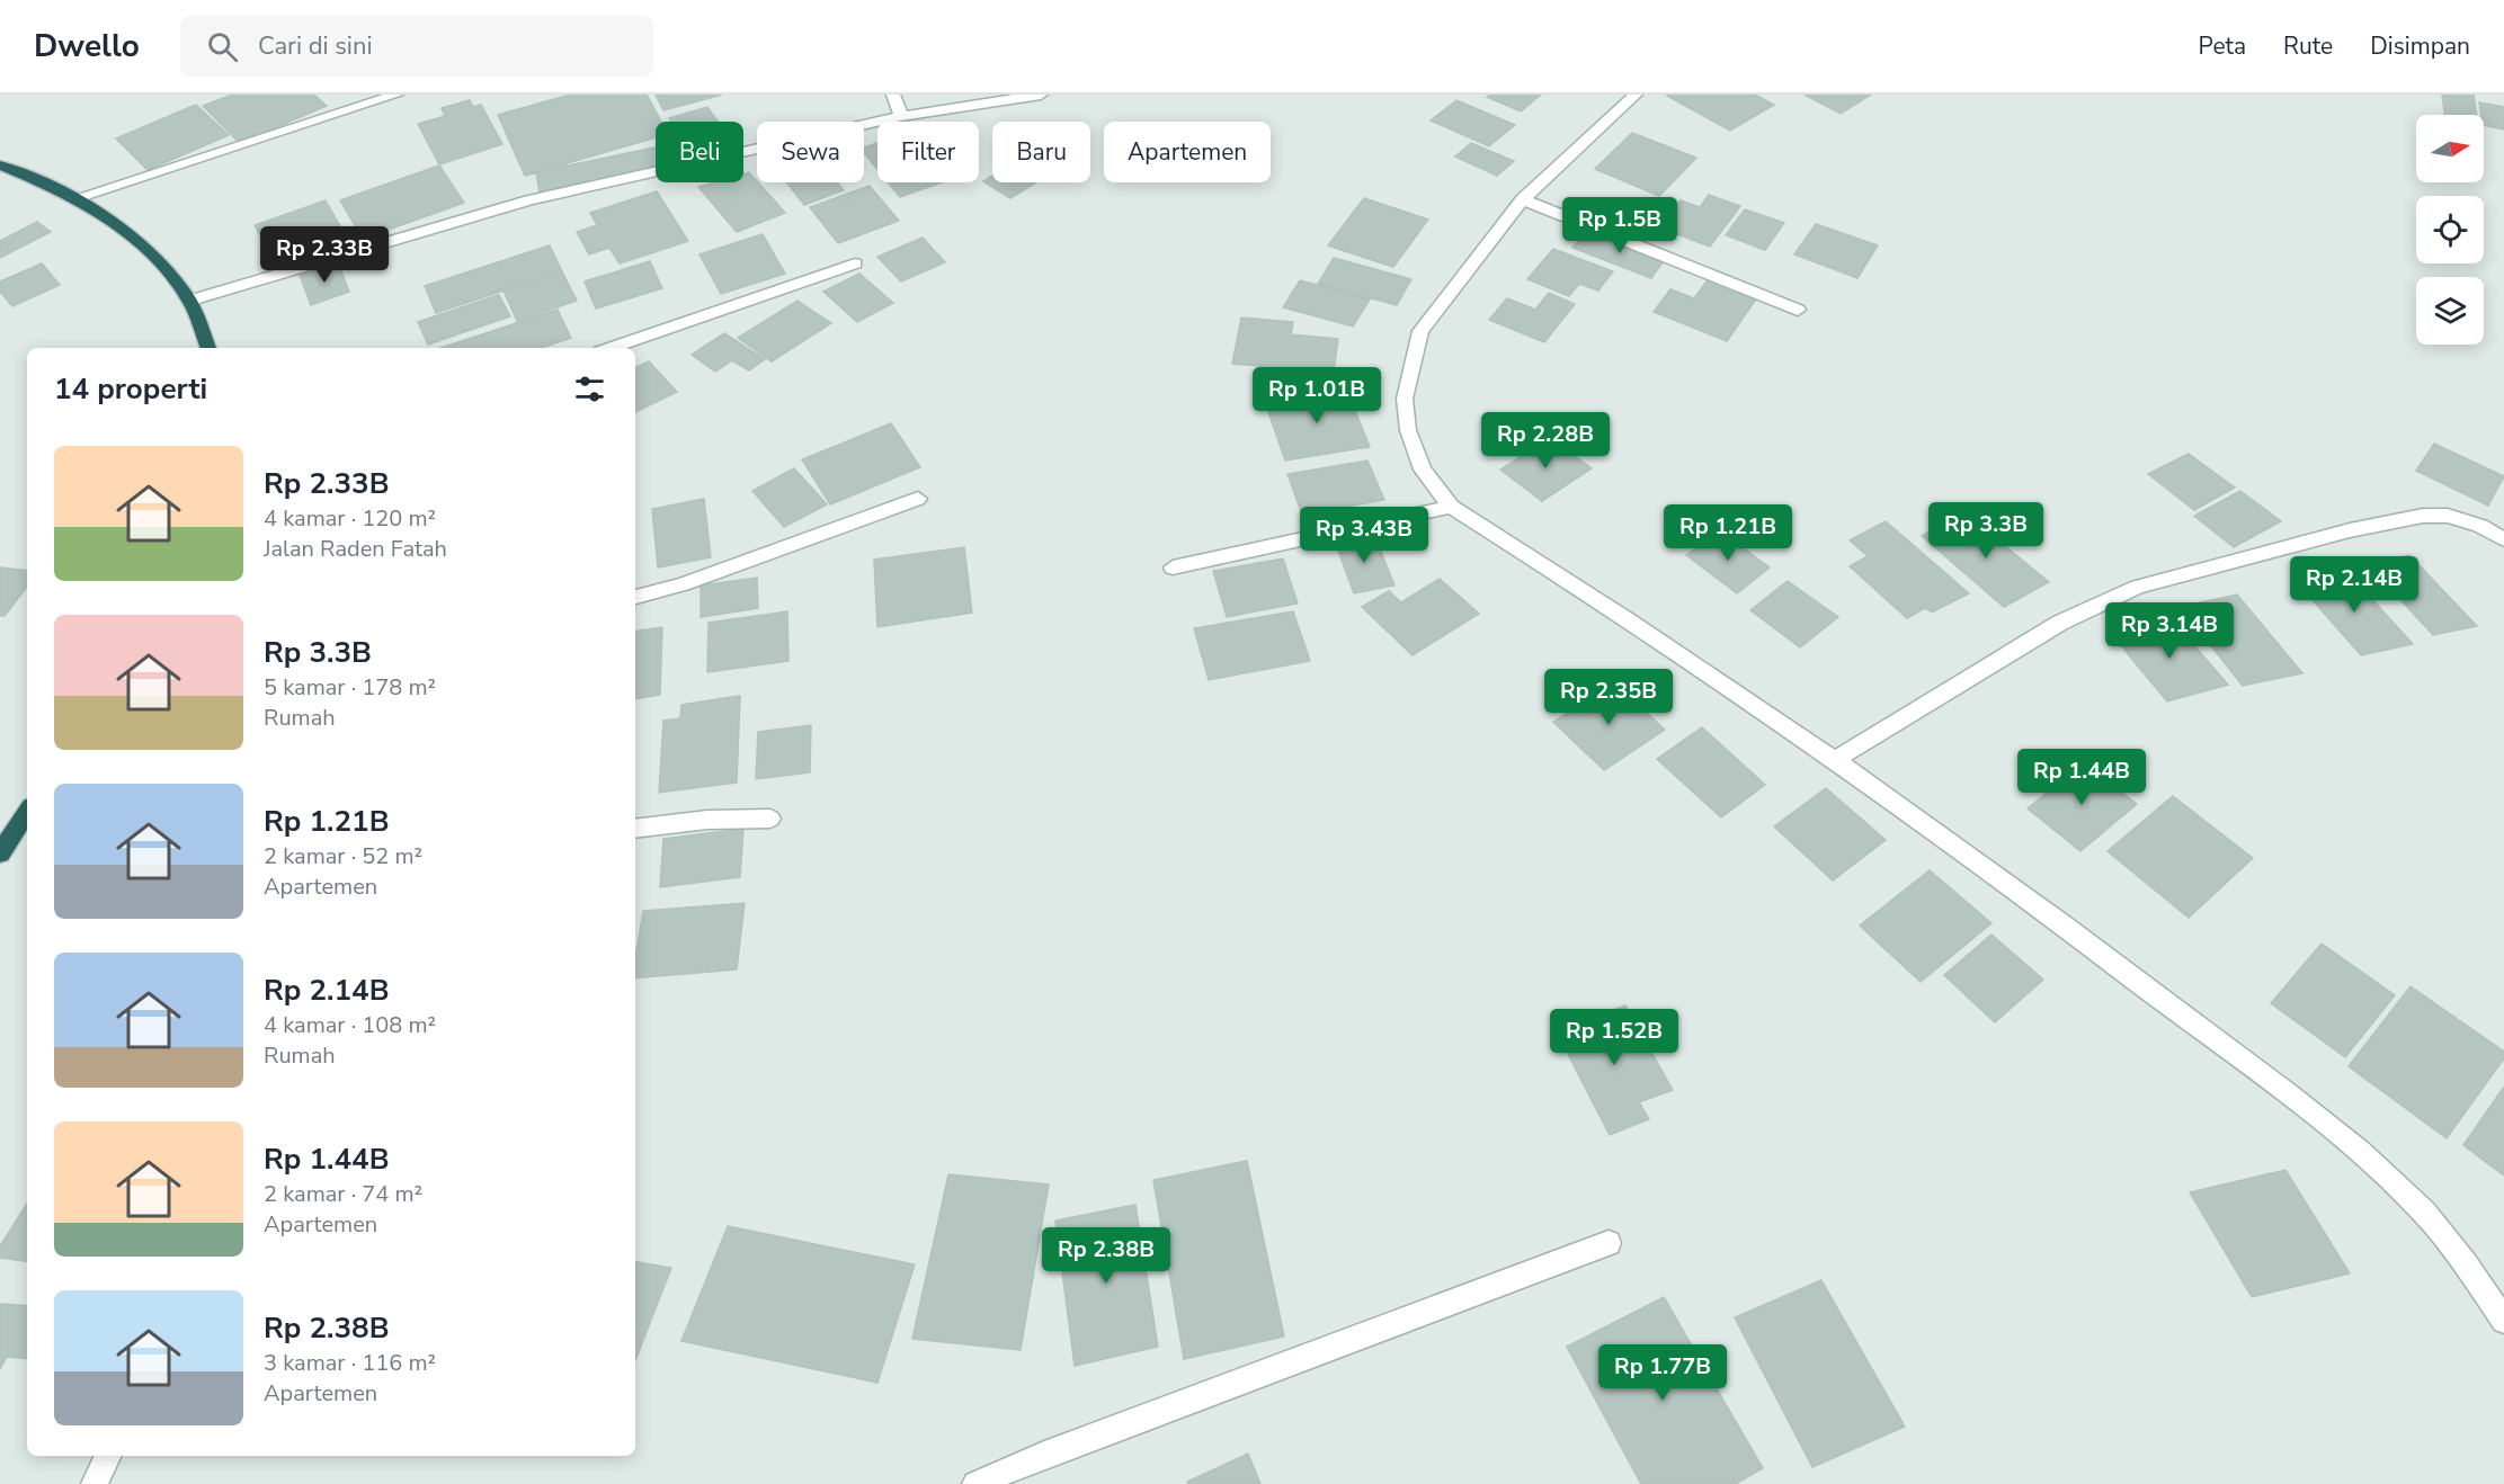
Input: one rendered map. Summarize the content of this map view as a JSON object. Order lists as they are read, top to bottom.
{
  "north": "right",
  "page": {
    "header": "Dwello",
    "search": "Cari di sini",
    "nav": ["Peta", "Rute", "Disimpan"],
    "chip": [
      "Beli",
      "Sewa",
      "Filter",
      "Baru",
      "Apartemen"
    ],
    "price": [
      "Rp 1.5B",
      "Rp 2.33B",
      "Rp 1.01B",
      "Rp 2.28B",
      "Rp 3.3B",
      "Rp 1.21B",
      "Rp 3.43B",
      "Rp 2.14B",
      "Rp 3.14B",
      "Rp 2.35B",
      "Rp 1.44B",
      "Rp 1.52B",
      "Rp 2.38B",
      "Rp 1.77B"
    ],
    "heading": "14 properti",
    "list": [
      {
        "name": "Rp 2.33B",
        "note": "4 kamar · 120 m² · Jalan Raden Fatah"
      },
      {
        "name": "Rp 3.3B",
        "note": "5 kamar · 178 m² · Rumah"
      },
      {
        "name": "Rp 1.21B",
        "note": "2 kamar · 52 m² · Apartemen"
      },
      {
        "name": "Rp 2.14B",
        "note": "4 kamar · 108 m² · Rumah"
      },
      {
        "name": "Rp 1.44B",
        "note": "2 kamar · 74 m² · Apartemen"
      },
      {
        "name": "Rp 2.38B",
        "note": "3 kamar · 116 m² · Apartemen"
      }
    ]
  }
}
